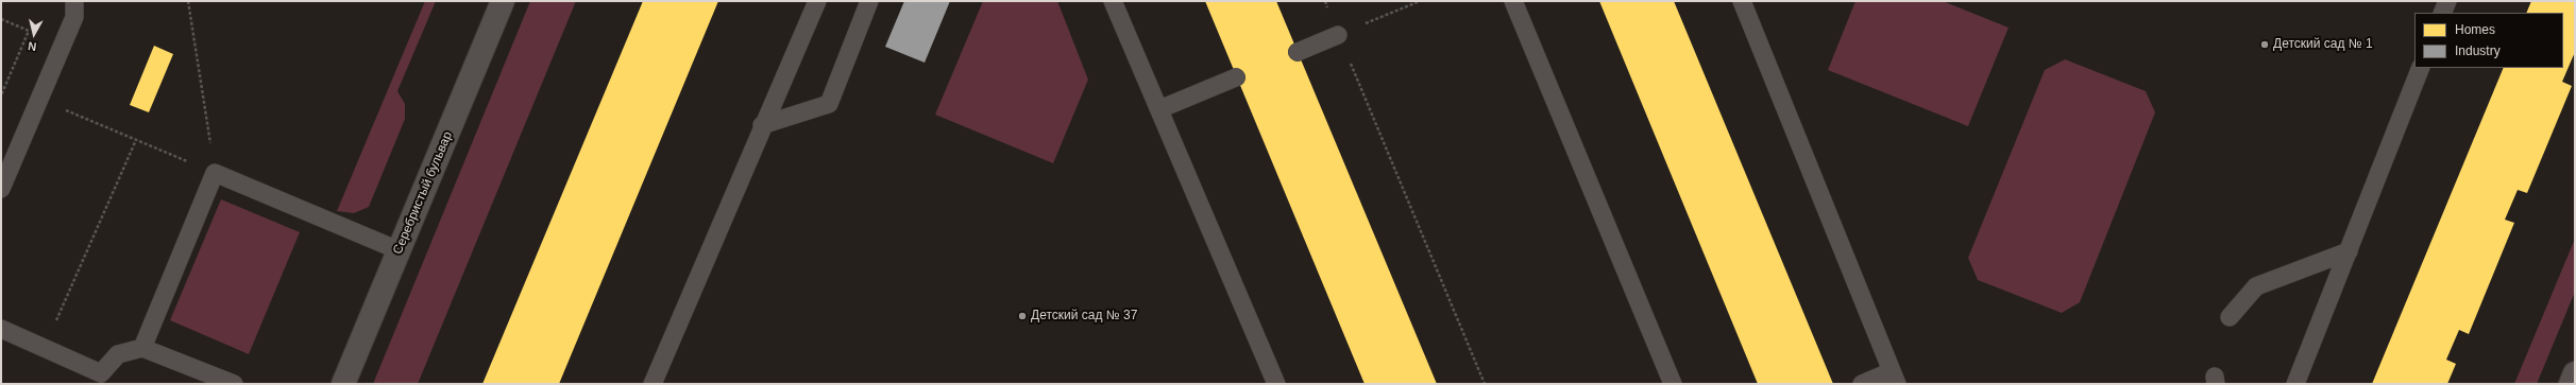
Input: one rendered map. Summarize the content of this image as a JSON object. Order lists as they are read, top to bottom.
{
  "streets": {
    "street": ["Серебристый бульвар"]
  },
  "places": ["Детский сад № 1", "Детский сад № 37"],
  "legend": ["Homes", "Industry"],
  "north": "bottom"
}
